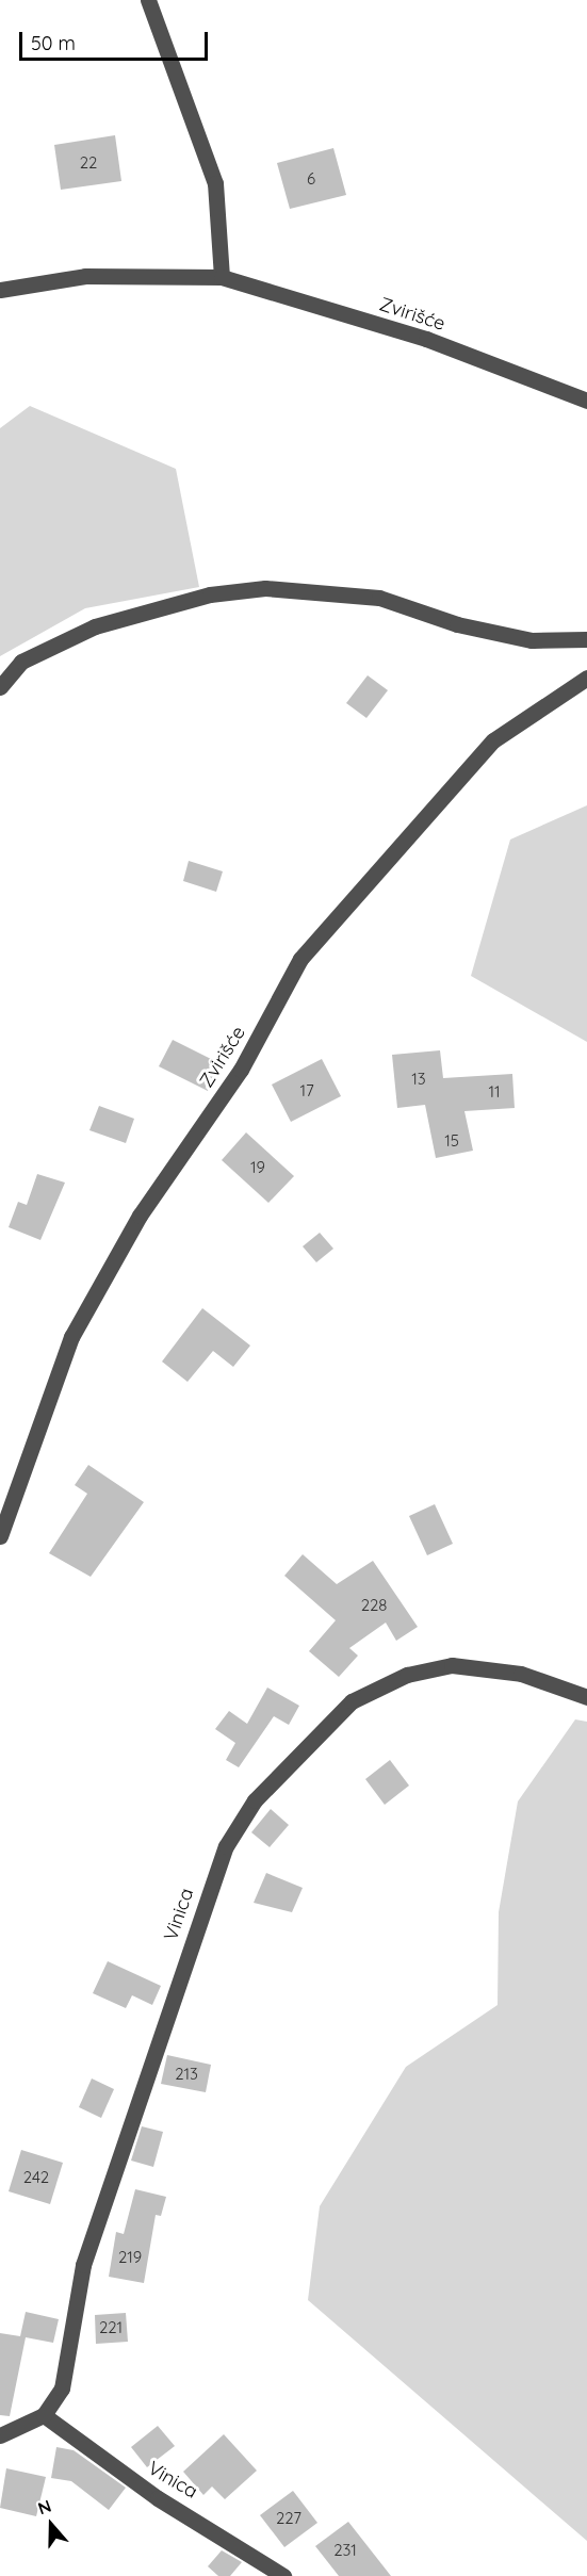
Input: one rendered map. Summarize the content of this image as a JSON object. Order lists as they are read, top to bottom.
{
  "streets": {
    "street": ["Zvirišće", "Vinica"]
  },
  "house_numbers": [
    "22",
    "6",
    "13",
    "17",
    "11",
    "15",
    "19",
    "228",
    "213",
    "242",
    "219",
    "221",
    "227",
    "231"
  ],
  "scale_bar": "50 m",
  "north": "top"
}
